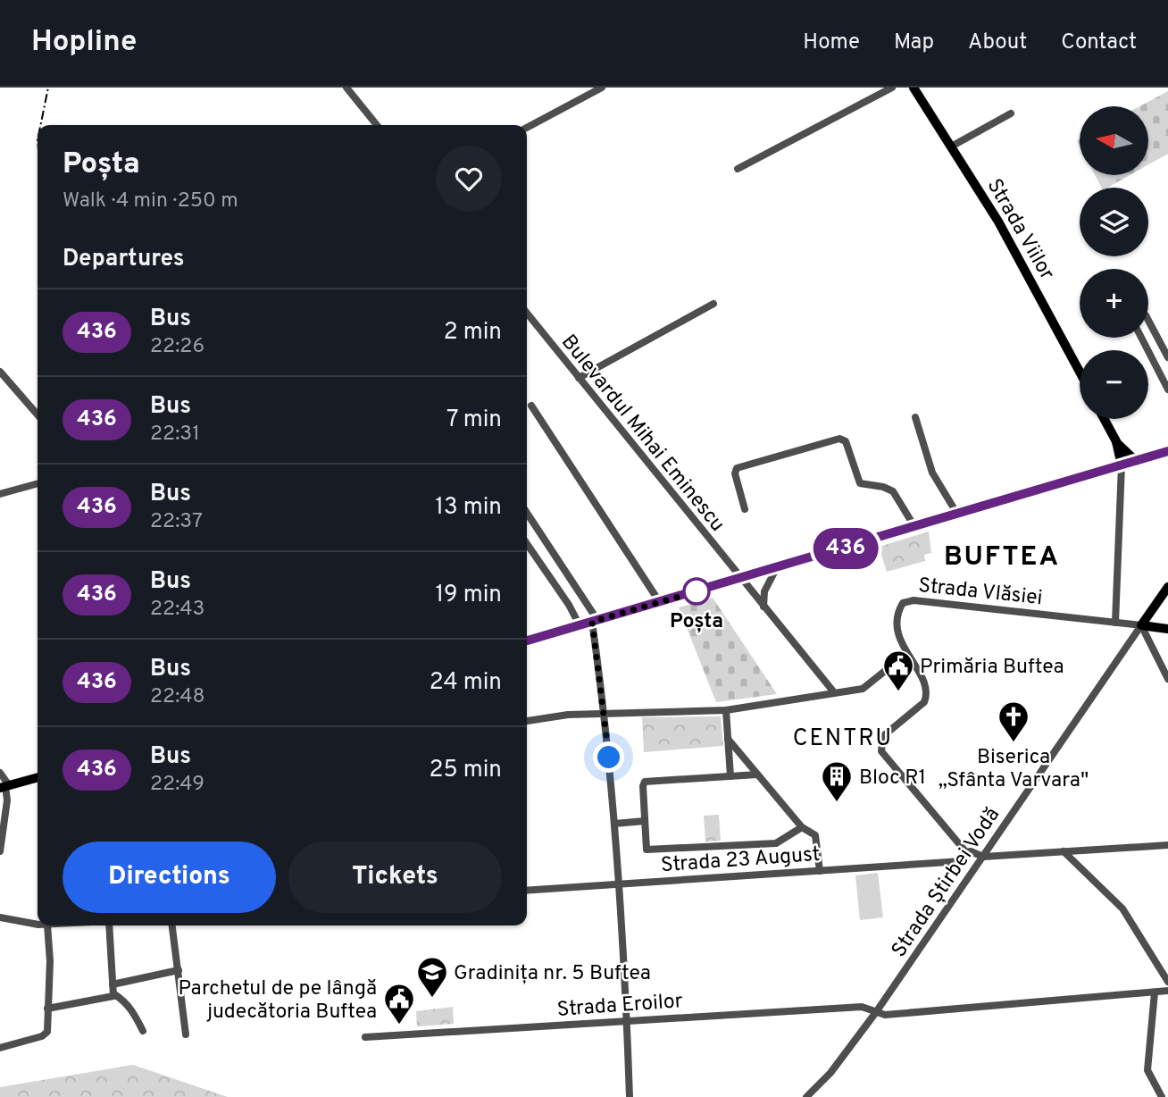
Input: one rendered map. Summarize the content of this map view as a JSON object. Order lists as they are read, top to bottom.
{
  "streets": {
    "main road": ["Strada Viilor", "Strada Vlăsiei", "Strada Știrbei Vodă"],
    "street": ["Bulevardul Mihai Eminescu", "Strada 23 August", "Strada Eroilor"]
  },
  "crossings": [
    ["Strada Vlăsiei", "Strada Știrbei Vodă"],
    ["Strada Știrbei Vodă", "Strada Eroilor"]
  ],
  "districts": ["BUFTEA", "CENTRU"],
  "places": {
    "other": ["Poșta"],
    "public building": ["Primăria Buftea", "Parchetul de pe lângă judecătoria Buftea"],
    "church": ["Biserica „Sfânta Varvara\""],
    "building": ["Bloc R1"],
    "school or university": ["Gradinița nr. 5 Buftea"]
  },
  "lines": ["bus line 436"],
  "north": "left",
  "page": {
    "header": "Hopline",
    "nav": [
      "Home",
      "Map",
      "About",
      "Contact"
    ],
    "on_map": "436",
    "map_buttons": ["+", "−"],
    "heading": [
      ["Poșta", "Walk · 4 min · 250 m"],
      "Departures"
    ],
    "list": [
      {
        "mark": "436",
        "name": "Bus",
        "note": "22:26",
        "value": "2 min"
      },
      {
        "mark": "436",
        "name": "Bus",
        "note": "22:31",
        "value": "7 min"
      },
      {
        "mark": "436",
        "name": "Bus",
        "note": "22:37",
        "value": "13 min"
      },
      {
        "mark": "436",
        "name": "Bus",
        "note": "22:43",
        "value": "19 min"
      },
      {
        "mark": "436",
        "name": "Bus",
        "note": "22:48",
        "value": "24 min"
      },
      {
        "mark": "436",
        "name": "Bus",
        "note": "22:49",
        "value": "25 min"
      }
    ],
    "buttons": ["Directions", "Tickets"]
  }
}
